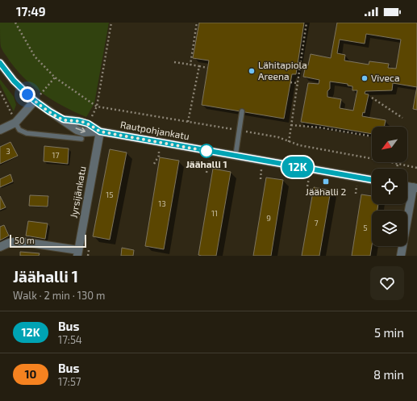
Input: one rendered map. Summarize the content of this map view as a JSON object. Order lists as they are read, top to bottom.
{
  "streets": {
    "street": ["Rautpohjankatu", "Jyrsijänkatu"]
  },
  "crossings": [
    ["Rautpohjankatu", "Jyrsijänkatu"]
  ],
  "places": {
    "other": ["Lähitapiola Areena", "Viveca", "Jäähalli 1"],
    "transit": ["Jäähalli 2"]
  },
  "lines": ["bus line 12K"],
  "house_numbers": [
    "3",
    "17",
    "15",
    "13",
    "11",
    "9",
    "7",
    "5"
  ],
  "scale_bar": "50 m",
  "north": "bottom left",
  "page": {
    "status": "17:49",
    "on_map": "12K",
    "scale": "50 m",
    "heading": ["Jäähalli 1", "Walk · 2 min · 130 m"],
    "list": [
      {
        "mark": "12K",
        "name": "Bus",
        "note": "17:54",
        "value": "5 min"
      },
      {
        "mark": "10",
        "name": "Bus",
        "note": "17:57",
        "value": "8 min"
      }
    ]
  }
}
